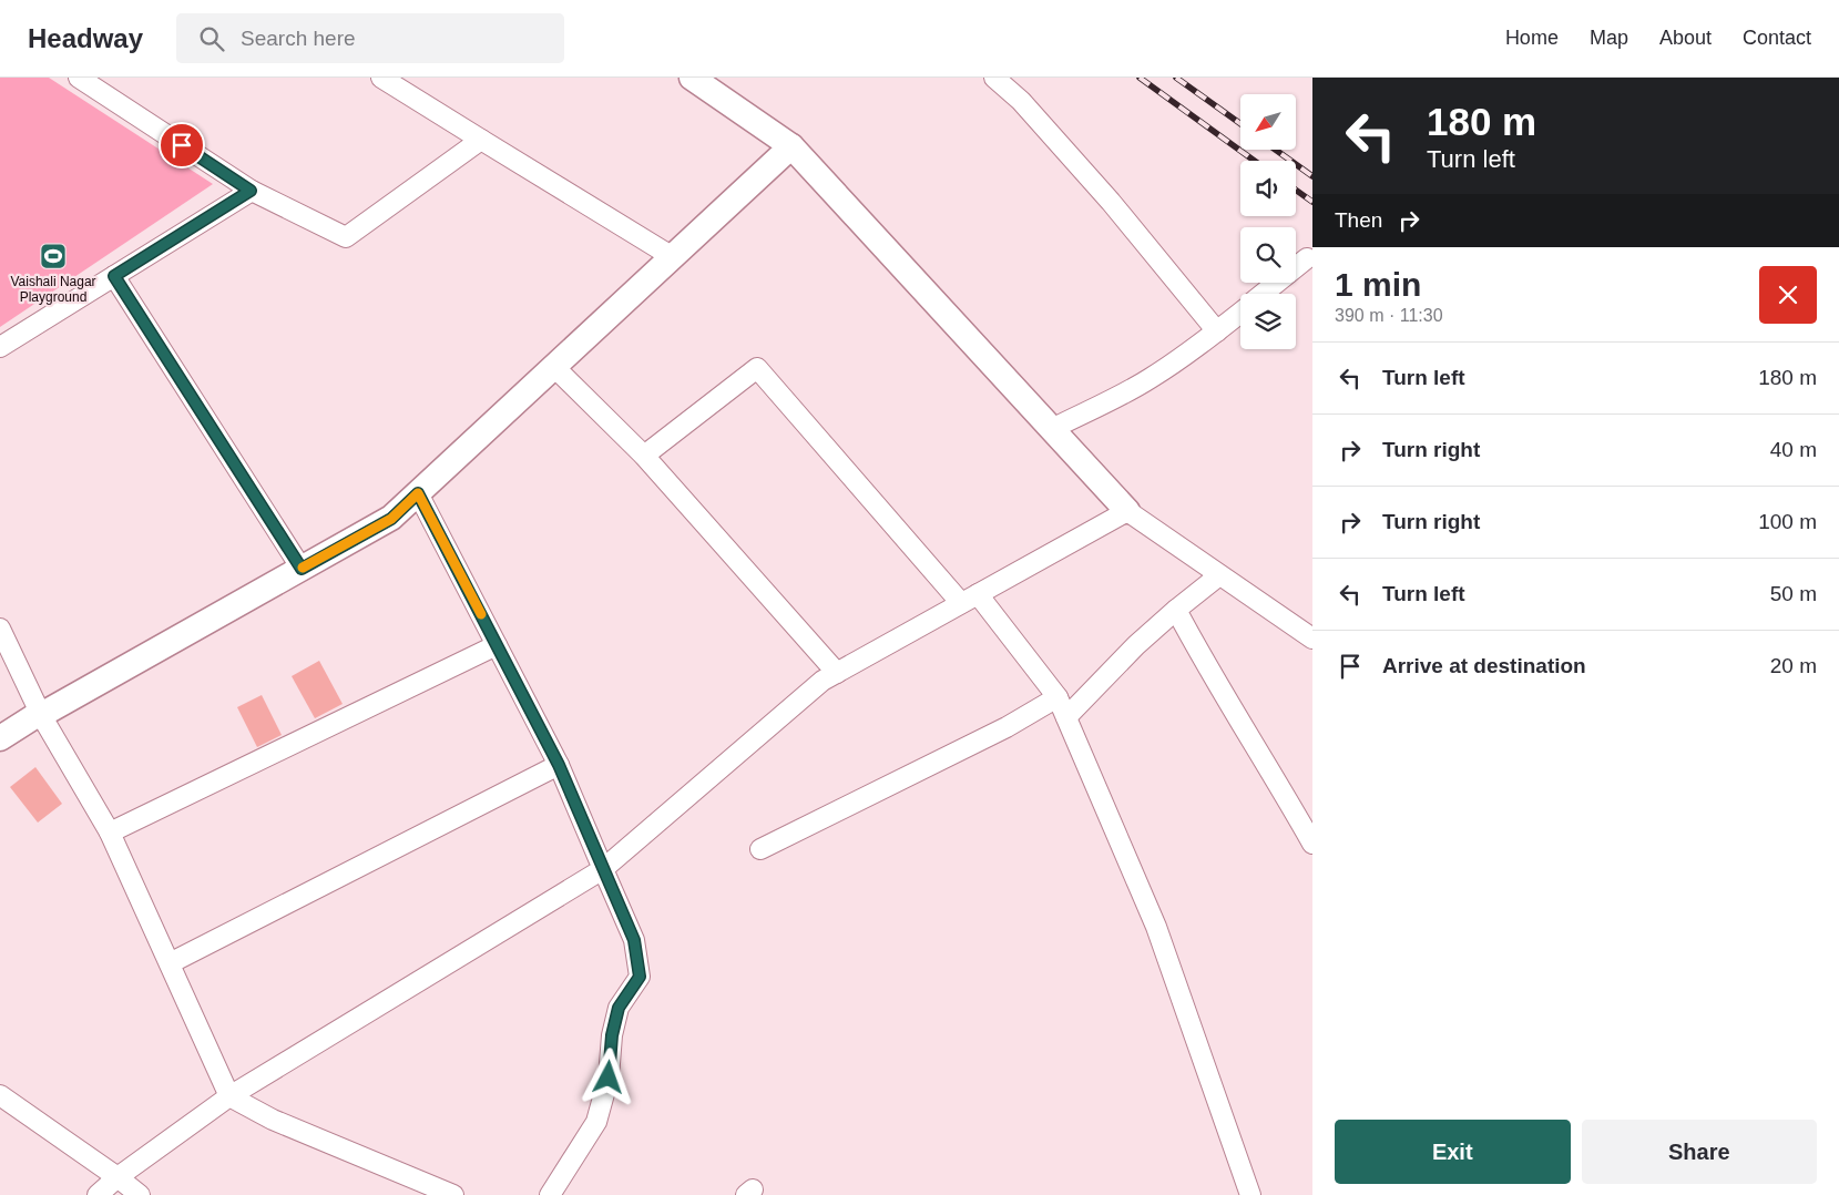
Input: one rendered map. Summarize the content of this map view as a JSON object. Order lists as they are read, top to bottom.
{
  "places": {
    "sports": ["Vaishali Nagar Playground"]
  },
  "north": "bottom left",
  "page": {
    "header": "Headway",
    "search": "Search here",
    "nav": [
      "Home",
      "Map",
      "About",
      "Contact"
    ],
    "turn": ["180 m", "Turn left"],
    "then": "Then",
    "heading": ["1 min", "390 m · 11:30"],
    "list": [
      {
        "name": "Turn left",
        "value": "180 m"
      },
      {
        "name": "Turn right",
        "value": "40 m"
      },
      {
        "name": "Turn right",
        "value": "100 m"
      },
      {
        "name": "Turn left",
        "value": "50 m"
      },
      {
        "name": "Arrive at destination",
        "value": "20 m"
      }
    ],
    "buttons": ["Exit", "Share"]
  }
}
